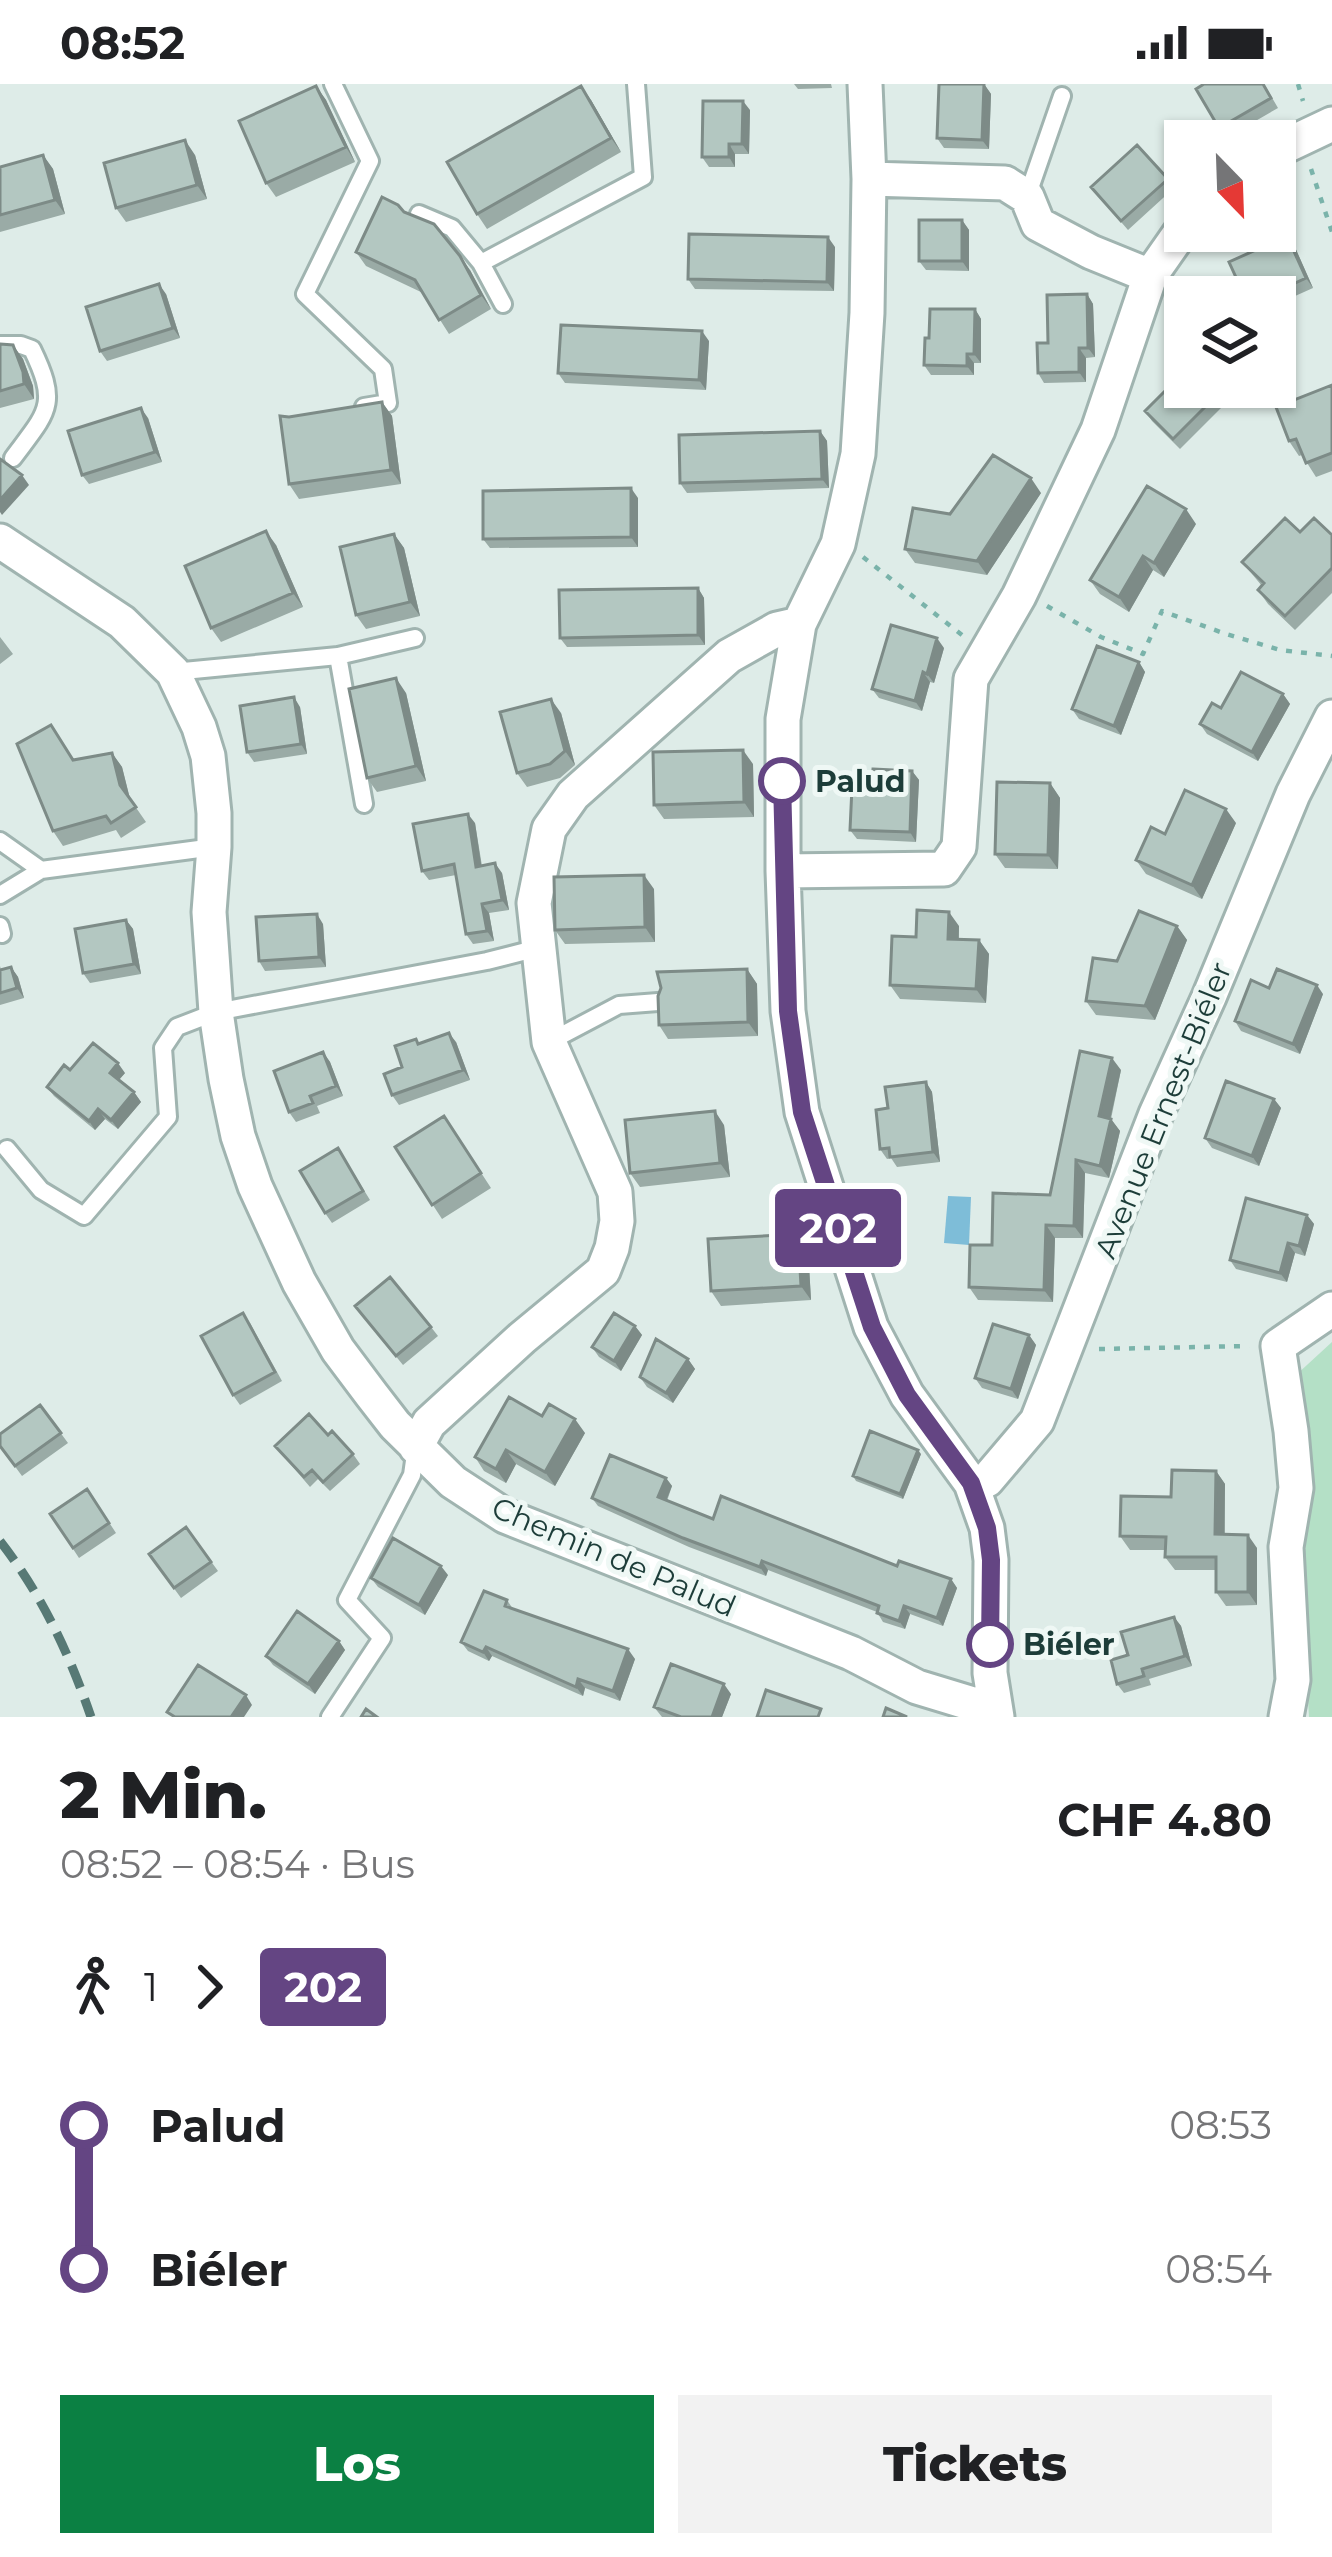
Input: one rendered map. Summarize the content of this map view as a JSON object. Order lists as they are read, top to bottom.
{
  "streets": {
    "street": ["Avenue Ernest-Biéler", "Chemin de Palud"]
  },
  "places": ["Palud", "Biéler"],
  "lines": ["bus line 202"],
  "north": "bottom right",
  "page": {
    "status": "08:52",
    "on_map": "202",
    "heading": ["2 Min.", "08:52 – 08:54 · Bus", "CHF 4.80"],
    "legs": ["1", "202"],
    "list": [
      {
        "name": "Palud",
        "value": "08:53"
      },
      {
        "name": "Biéler",
        "value": "08:54"
      }
    ],
    "buttons": ["Los", "Tickets"]
  }
}
